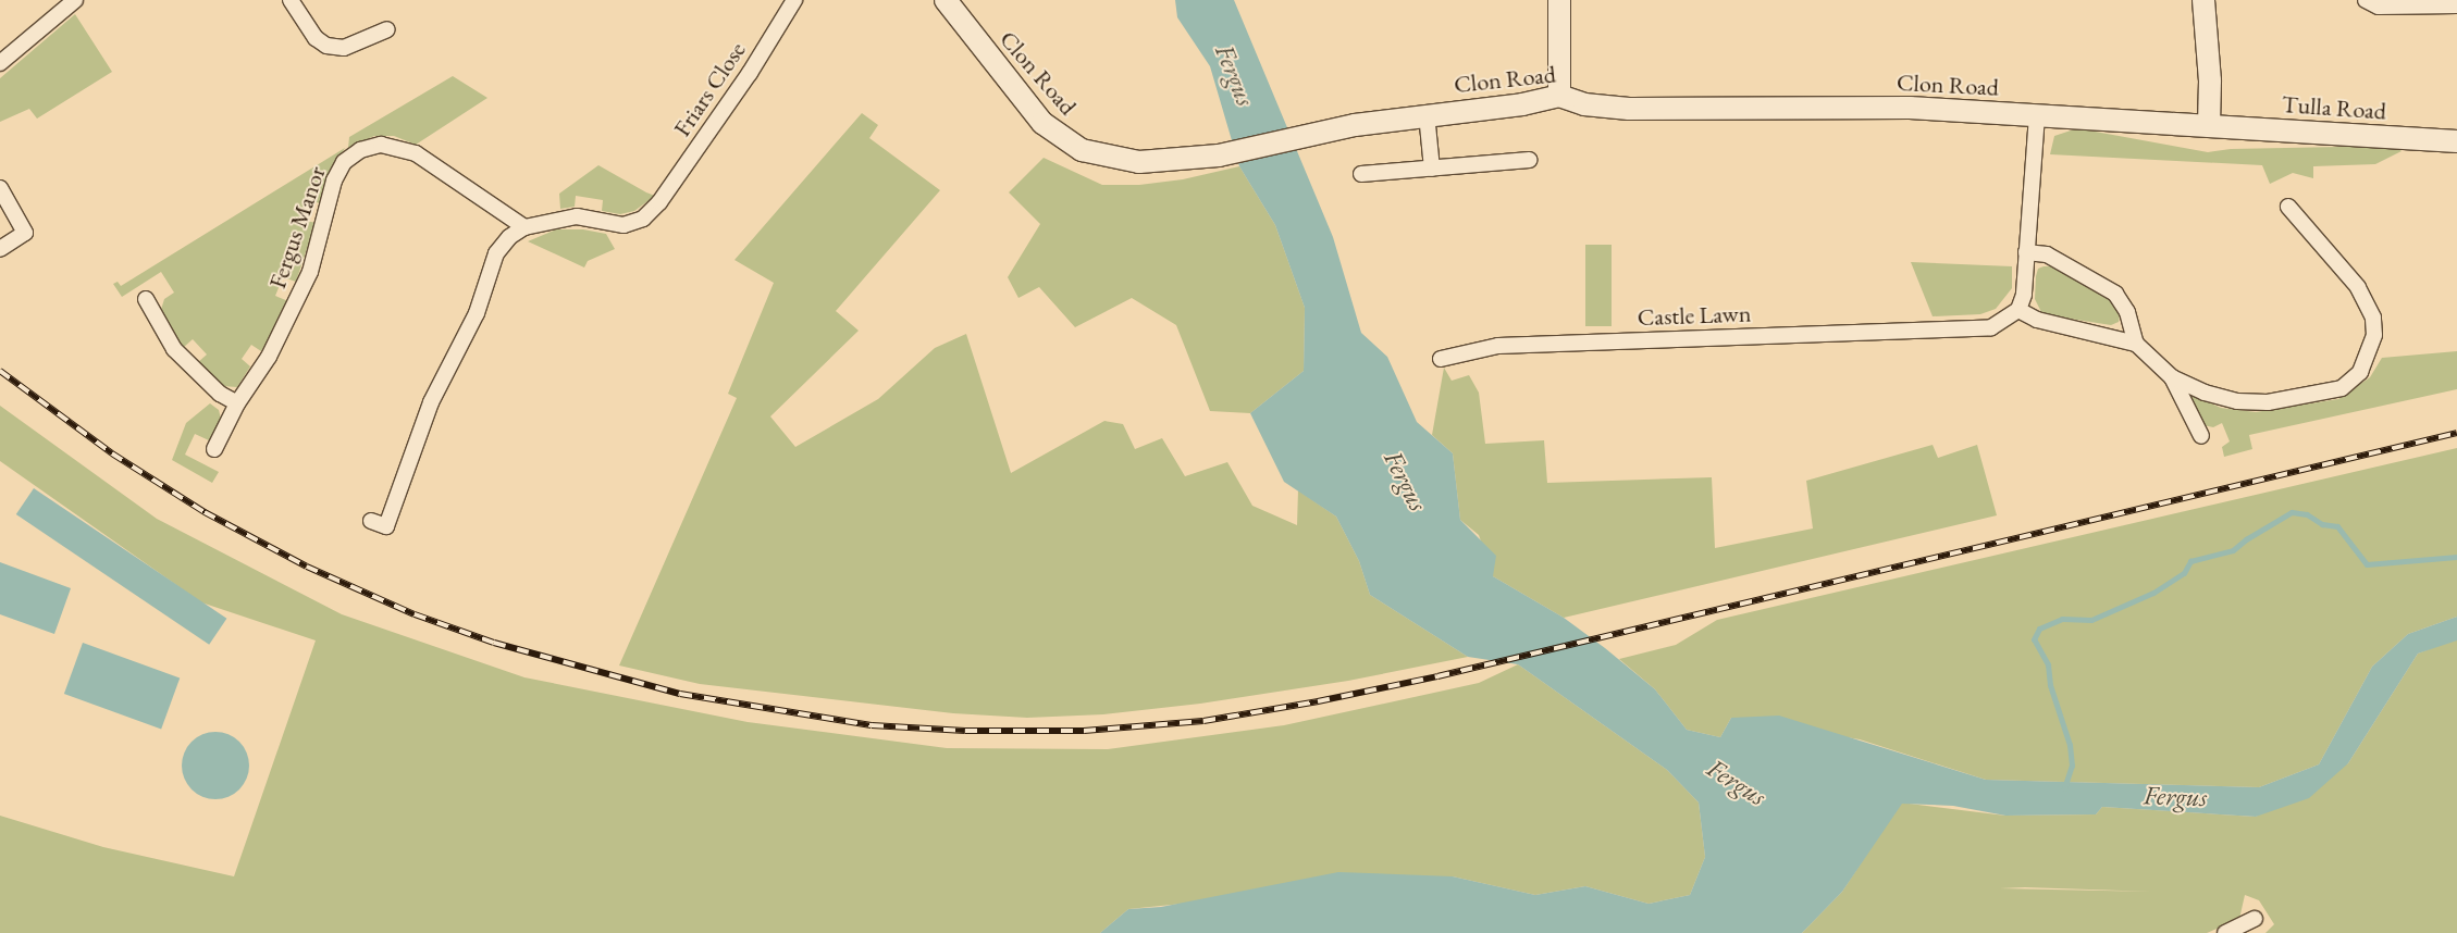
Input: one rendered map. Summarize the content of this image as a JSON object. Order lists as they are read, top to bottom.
{
  "streets": {
    "main road": ["Clon Road", "Tulla Road"],
    "street": ["Friars Close", "Fergus Manor", "Castle Lawn"]
  },
  "crossings": [
    ["Clon Road", "Tulla Road"],
    ["Friars Close", "Fergus Manor"]
  ],
  "water": ["Fergus"]
}
